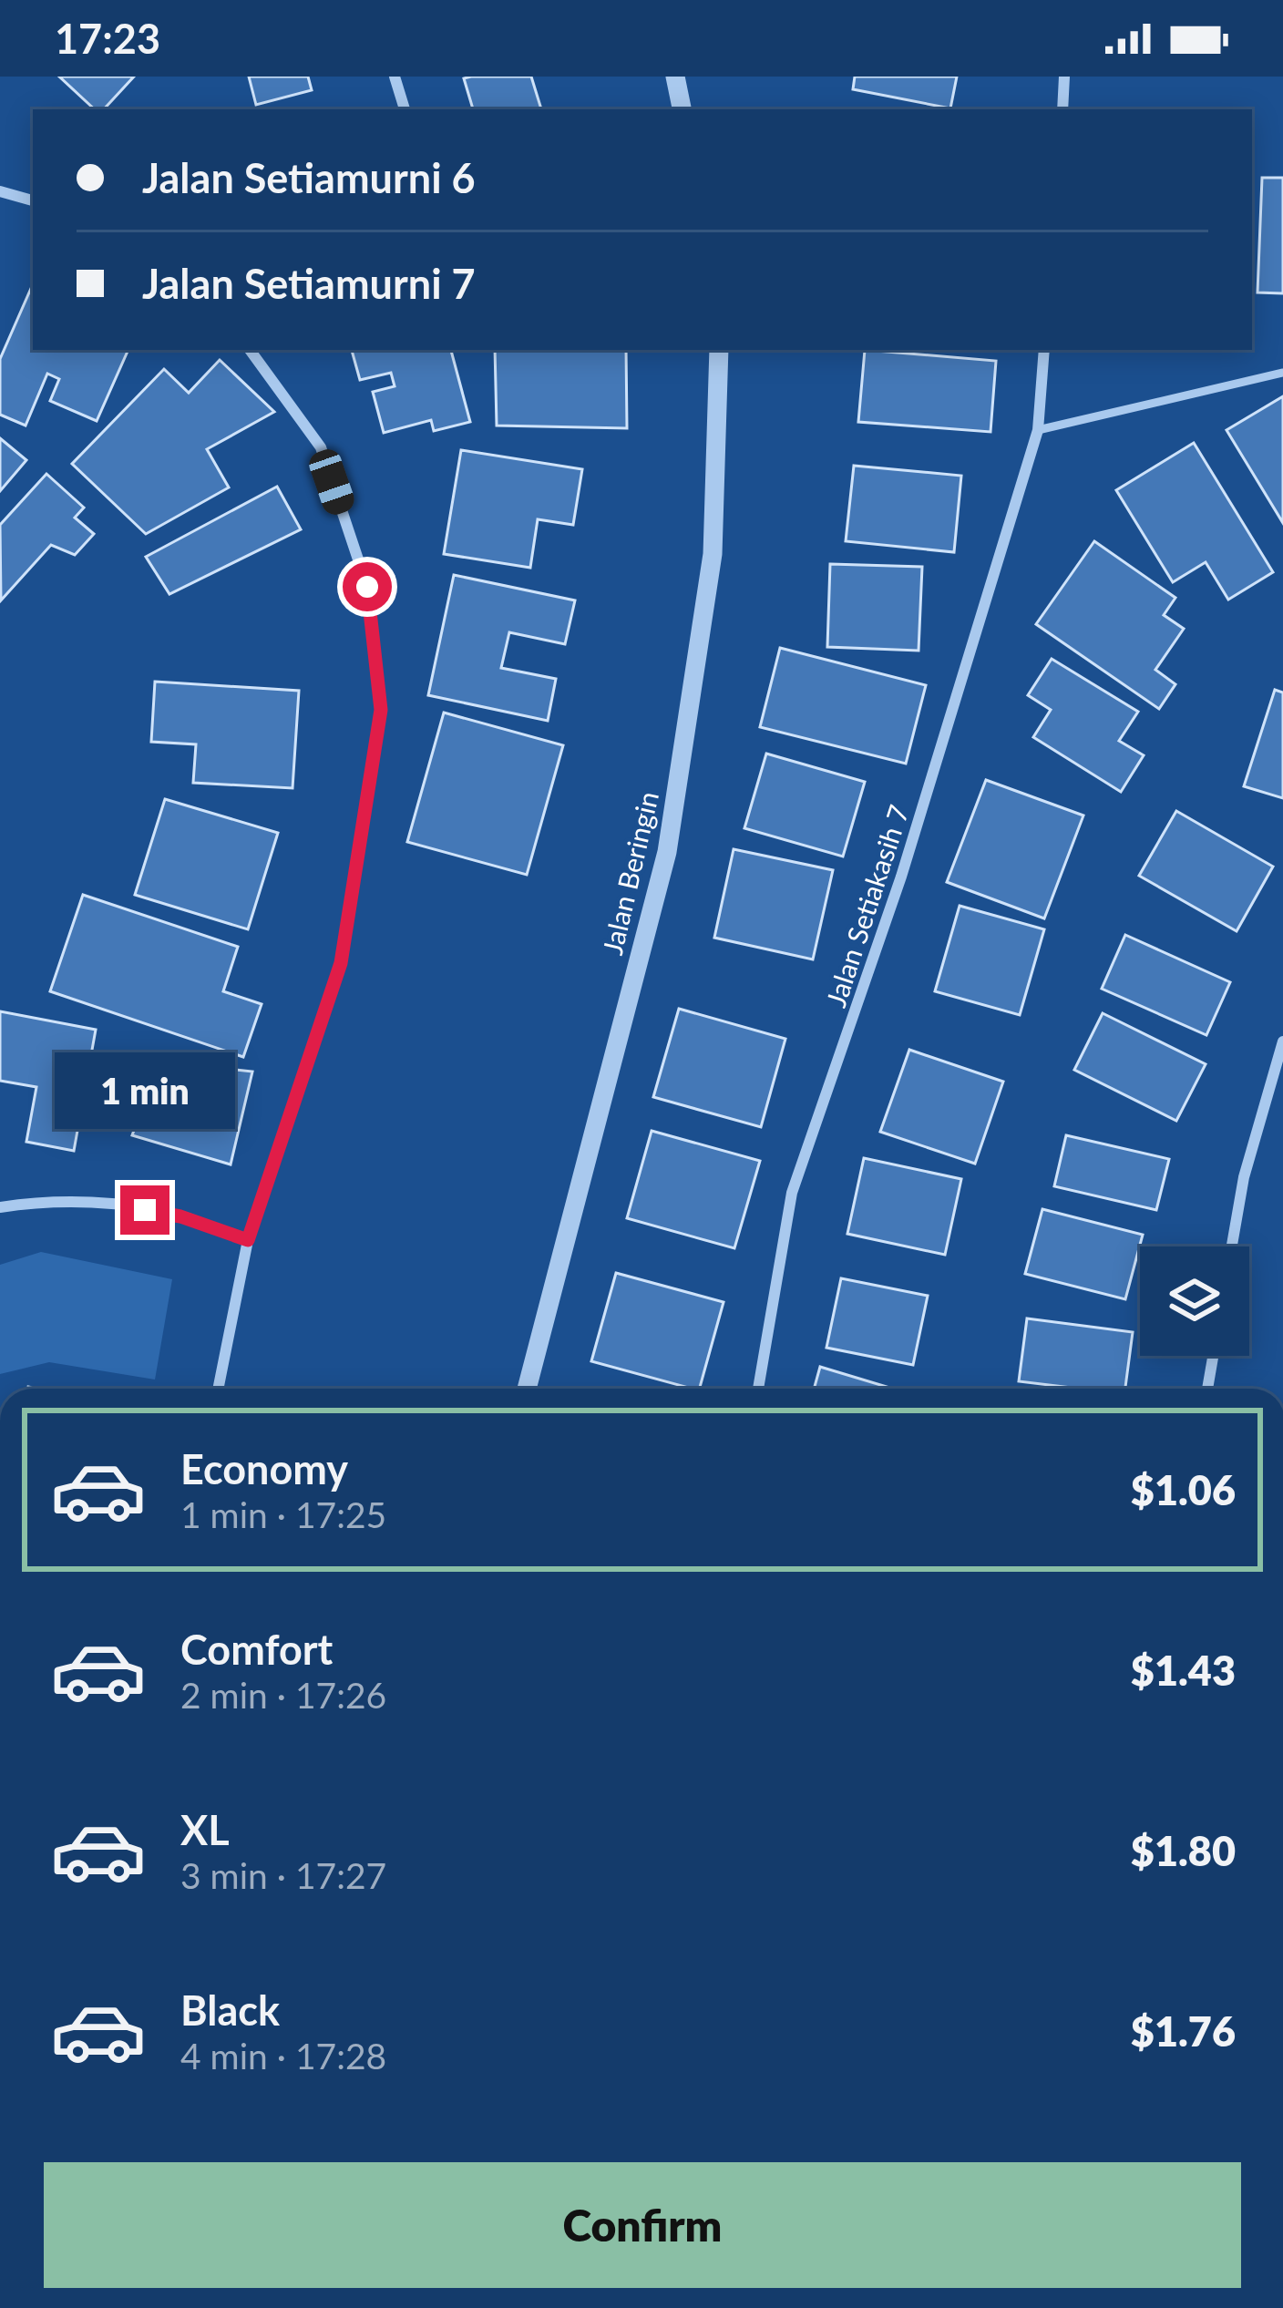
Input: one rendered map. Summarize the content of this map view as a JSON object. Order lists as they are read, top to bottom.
{
  "streets": {
    "street": ["Jalan Beringin", "Jalan Setiakasih 7"]
  },
  "page": {
    "status": "17:23",
    "banner": ["Jalan Setiamurni 6", "Jalan Setiamurni 7"],
    "bubble": "1 min",
    "list": [
      {
        "name": "Economy",
        "note": "1 min · 17:25",
        "value": "$1.06"
      },
      {
        "name": "Comfort",
        "note": "2 min · 17:26",
        "value": "$1.43"
      },
      {
        "name": "XL",
        "note": "3 min · 17:27",
        "value": "$1.80"
      },
      {
        "name": "Black",
        "note": "4 min · 17:28",
        "value": "$1.76"
      }
    ],
    "buttons": "Confirm"
  }
}
